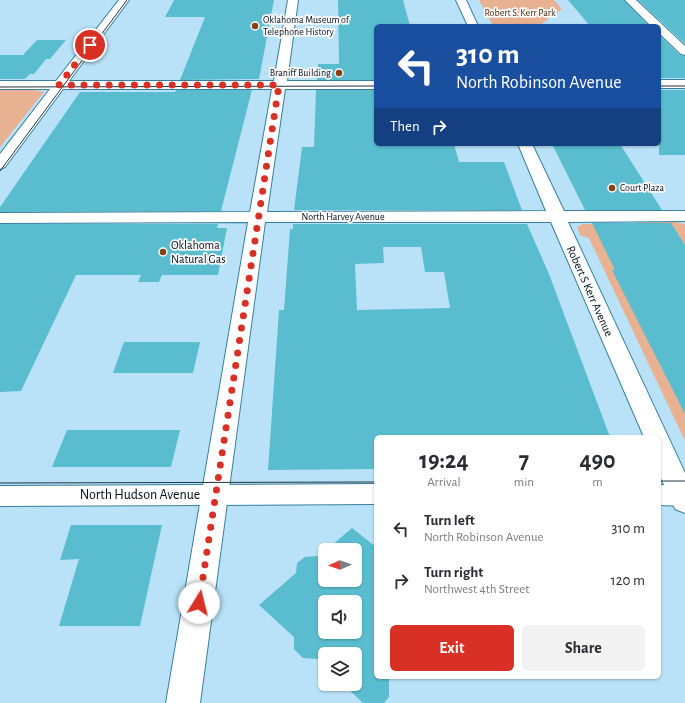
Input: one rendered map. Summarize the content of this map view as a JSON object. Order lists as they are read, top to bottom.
{
  "streets": {
    "street": ["North Harvey Avenue", "Robert S Kerr Avenue", "North Hudson Avenue"]
  },
  "crossings": [
    ["North Harvey Avenue", "Robert S Kerr Avenue"]
  ],
  "parks": ["Robert S. Kerr Park"],
  "places": [
    "Oklahoma Museum of Telephone History",
    "Braniff Building",
    "Court Plaza",
    "Oklahoma Natural Gas"
  ],
  "north": "left",
  "page": {
    "turn": ["310 m", "North Robinson Avenue"],
    "then": "Then",
    "eta": [
      "19:24",
      "Arrival",
      "7",
      "min",
      "490",
      "m"
    ],
    "list": [
      {
        "name": "Turn left",
        "note": "North Robinson Avenue",
        "value": "310 m"
      },
      {
        "name": "Turn right",
        "note": "Northwest 4th Street",
        "value": "120 m"
      }
    ],
    "buttons": ["Exit", "Share"]
  }
}
